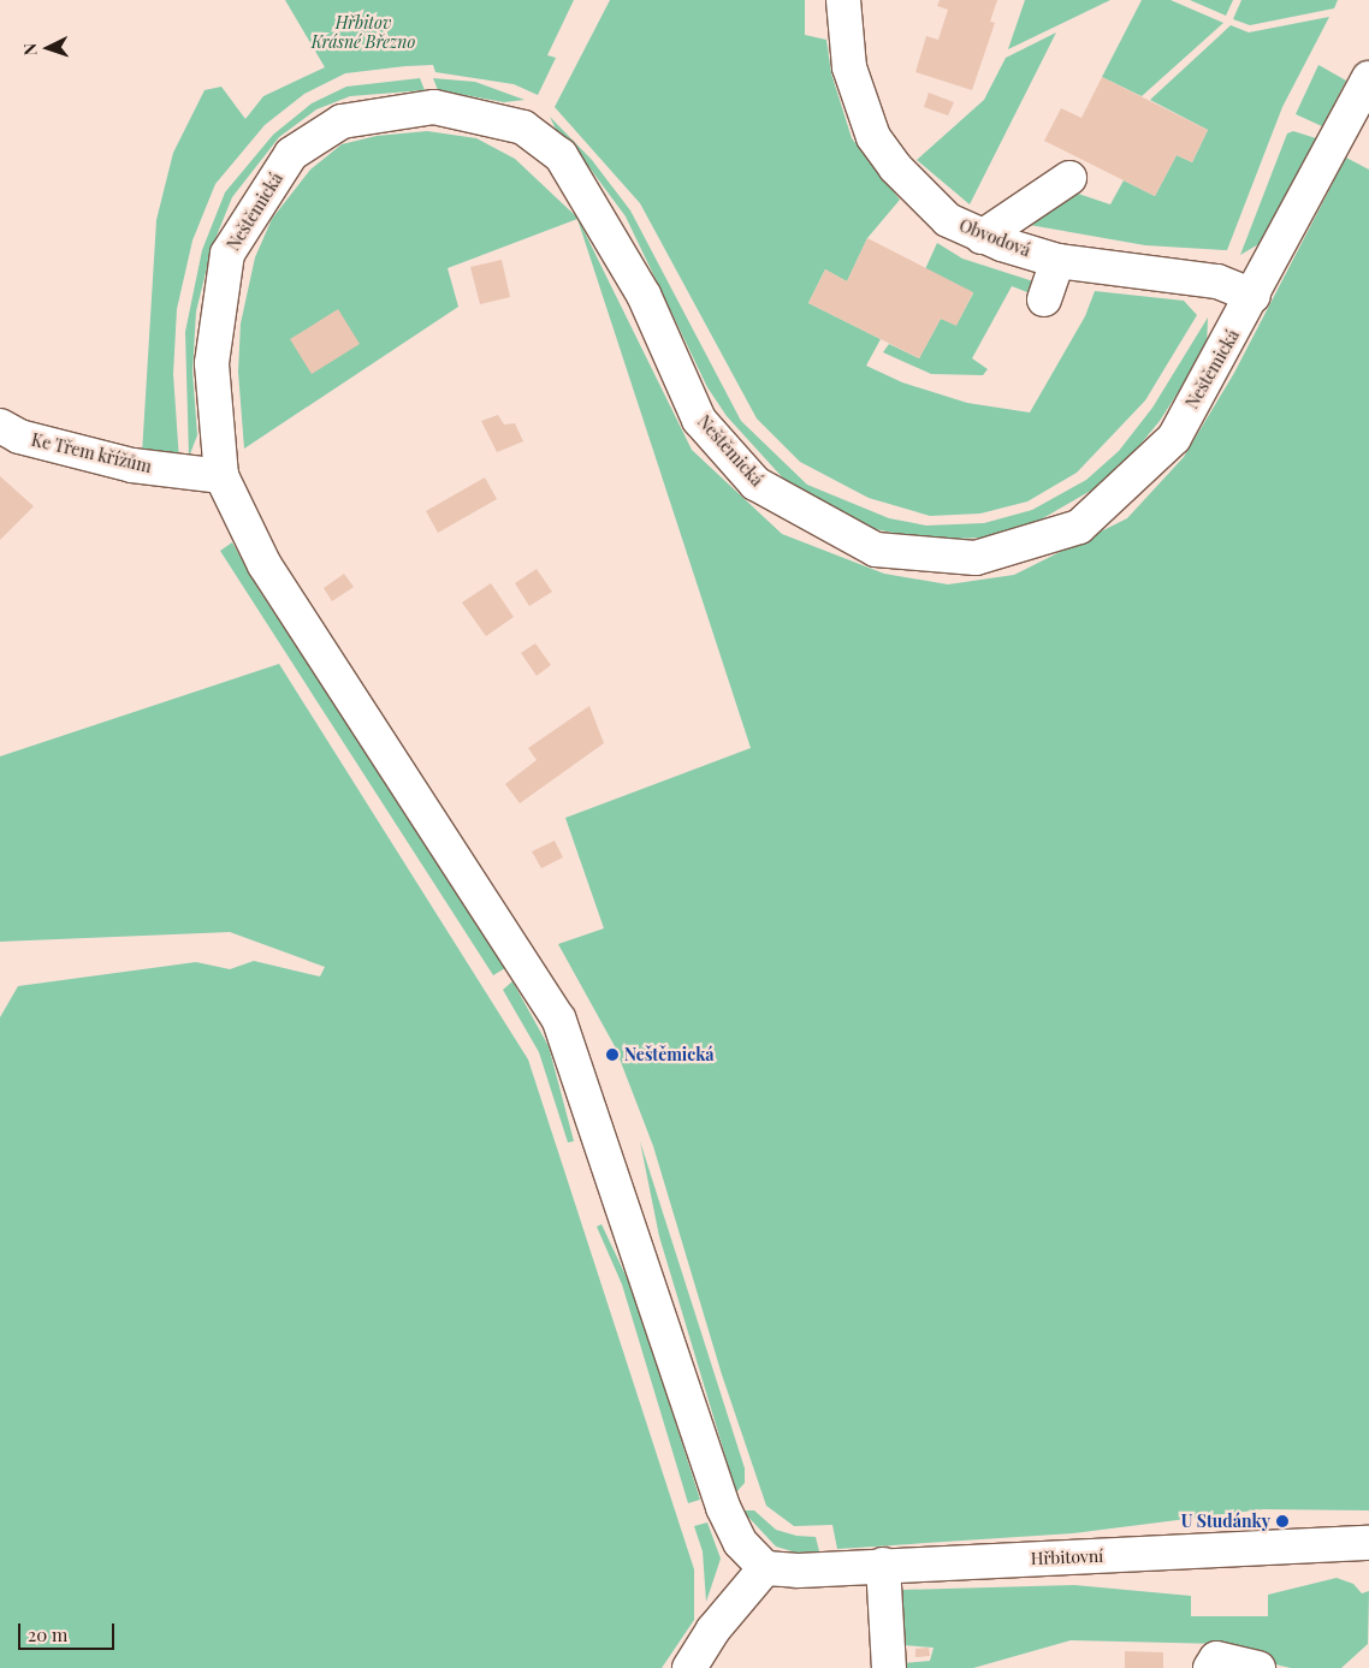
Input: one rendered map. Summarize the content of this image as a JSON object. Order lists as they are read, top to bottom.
{
  "streets": {
    "street": [
      "Neštěmická",
      "Obvodová",
      "Ke Třem křížům",
      "Hřbitovní"
    ]
  },
  "crossings": [
    ["Neštěmická", "Obvodová"],
    ["Neštěmická", "Ke Třem křížům"],
    ["Neštěmická", "Hřbitovní"]
  ],
  "parks": ["Hřbitov Krásné Březno"],
  "places": ["Neštěmická", "U Studánky"],
  "scale_bar": "20 m",
  "north": "left"
}
